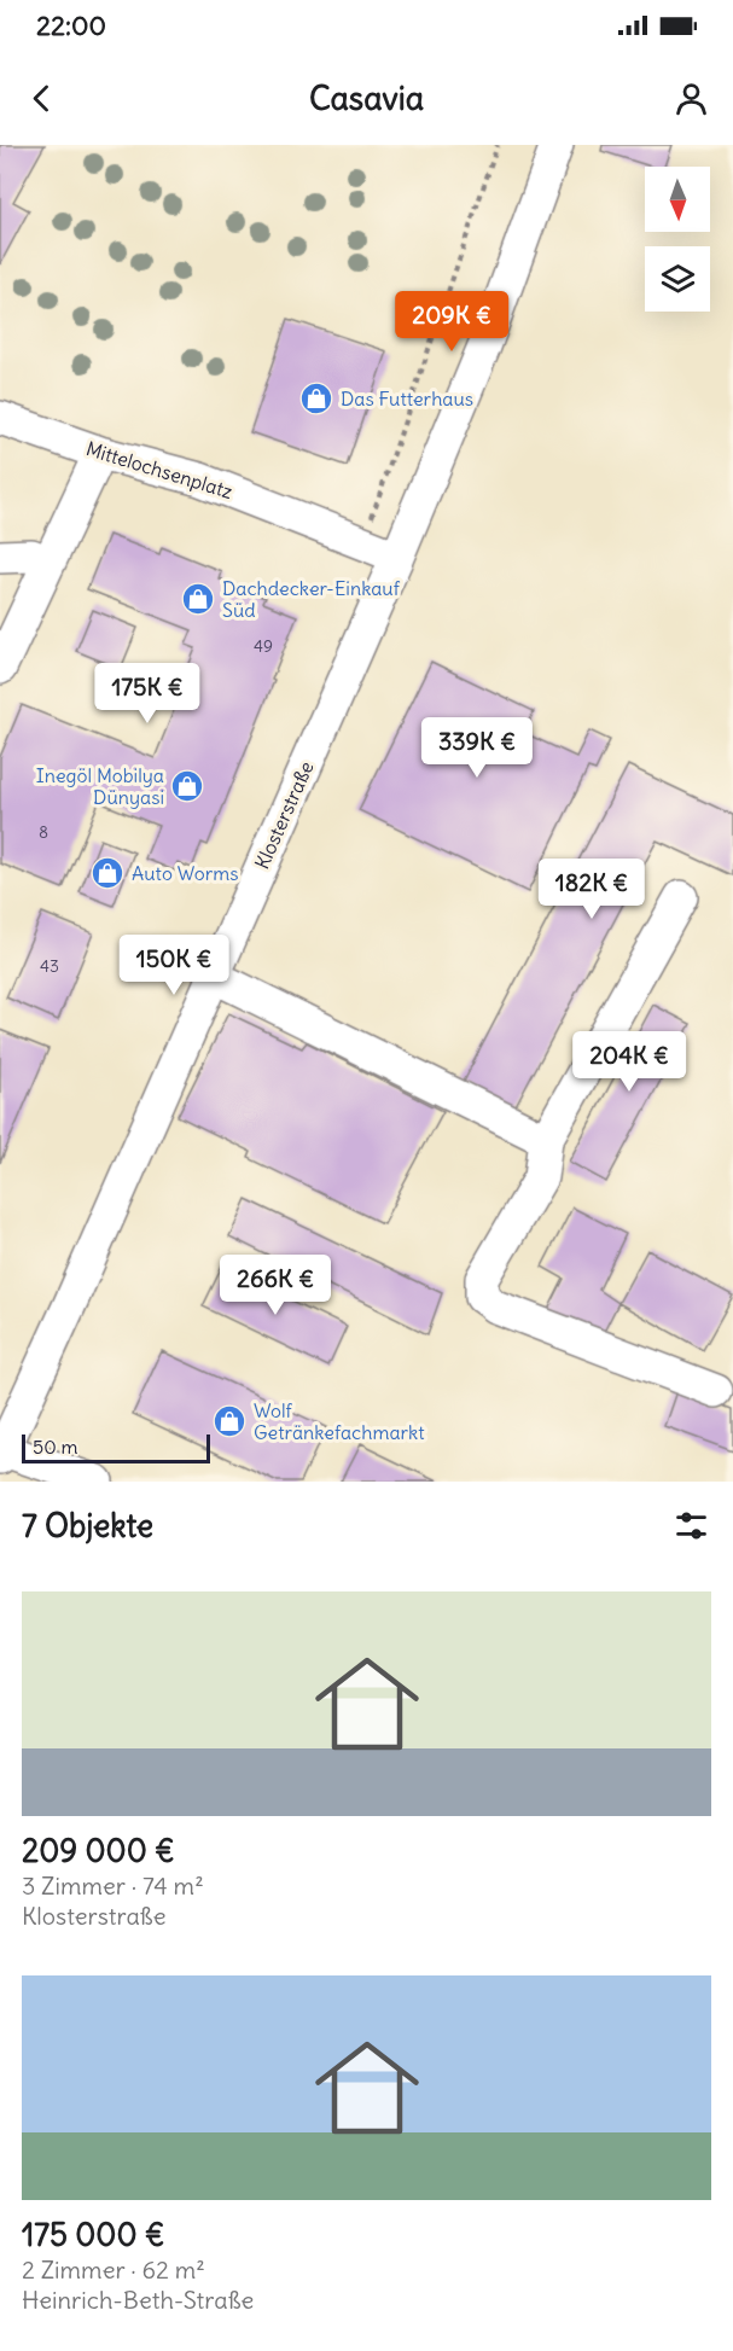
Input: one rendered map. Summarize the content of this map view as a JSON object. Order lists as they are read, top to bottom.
{
  "streets": {
    "street": ["Mittelochsenplatz", "Klosterstraße"]
  },
  "crossings": [
    ["Mittelochsenplatz", "Klosterstraße"]
  ],
  "places": {
    "shop": [
      "Das Futterhaus",
      "Dachdecker-Einkauf Süd",
      "Inegöl Mobilya Dünyasi",
      "Auto Worms",
      "Wolf Getränkefachmarkt"
    ]
  },
  "house_numbers": ["49", "8", "43"],
  "scale_bar": "50 m",
  "north": "bottom",
  "page": {
    "status": "22:00",
    "header": "Casavia",
    "price": [
      "209K €",
      "175K €",
      "339K €",
      "182K €",
      "150K €",
      "204K €",
      "266K €"
    ],
    "scale": "50 m",
    "heading": "7 Objekte",
    "list": [
      {
        "name": "209 000 €",
        "note": "3 Zimmer · 74 m² · Klosterstraße"
      },
      {
        "name": "175 000 €",
        "note": "2 Zimmer · 62 m² · Heinrich-Beth-Straße"
      }
    ]
  }
}
